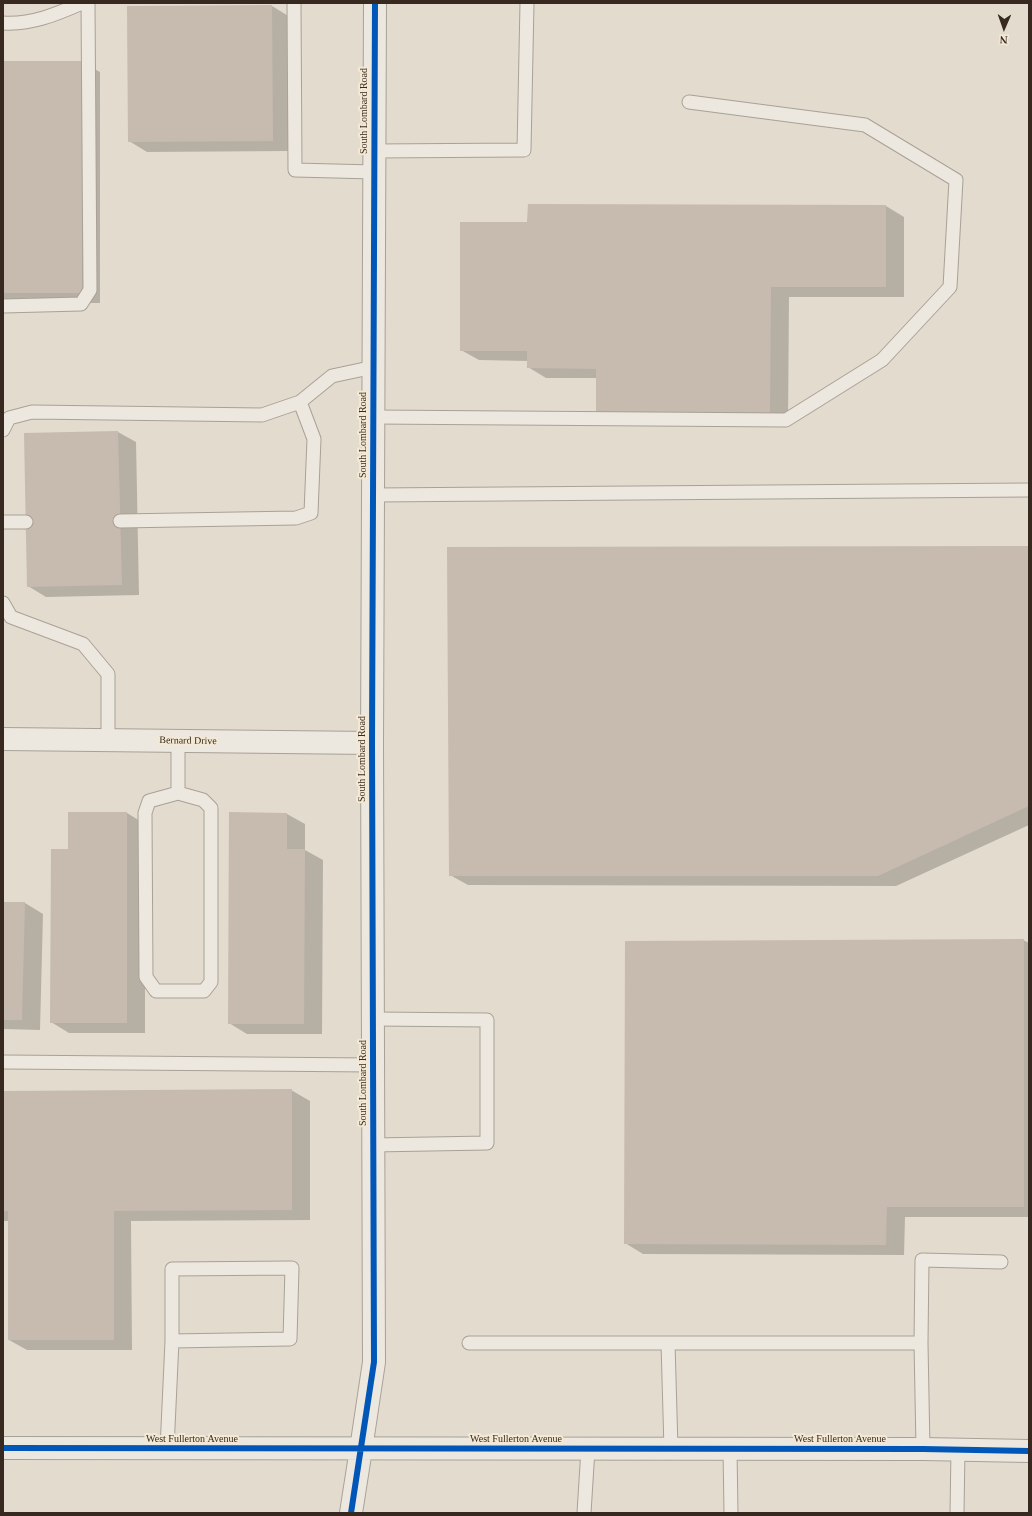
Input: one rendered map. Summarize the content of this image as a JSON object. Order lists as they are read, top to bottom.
{
  "streets": {
    "street": ["South Lombard Road", "Bernard Drive", "West Fullerton Avenue"]
  },
  "crossings": [
    ["South Lombard Road", "Bernard Drive"],
    ["South Lombard Road", "West Fullerton Avenue"]
  ],
  "north": "bottom"
}
